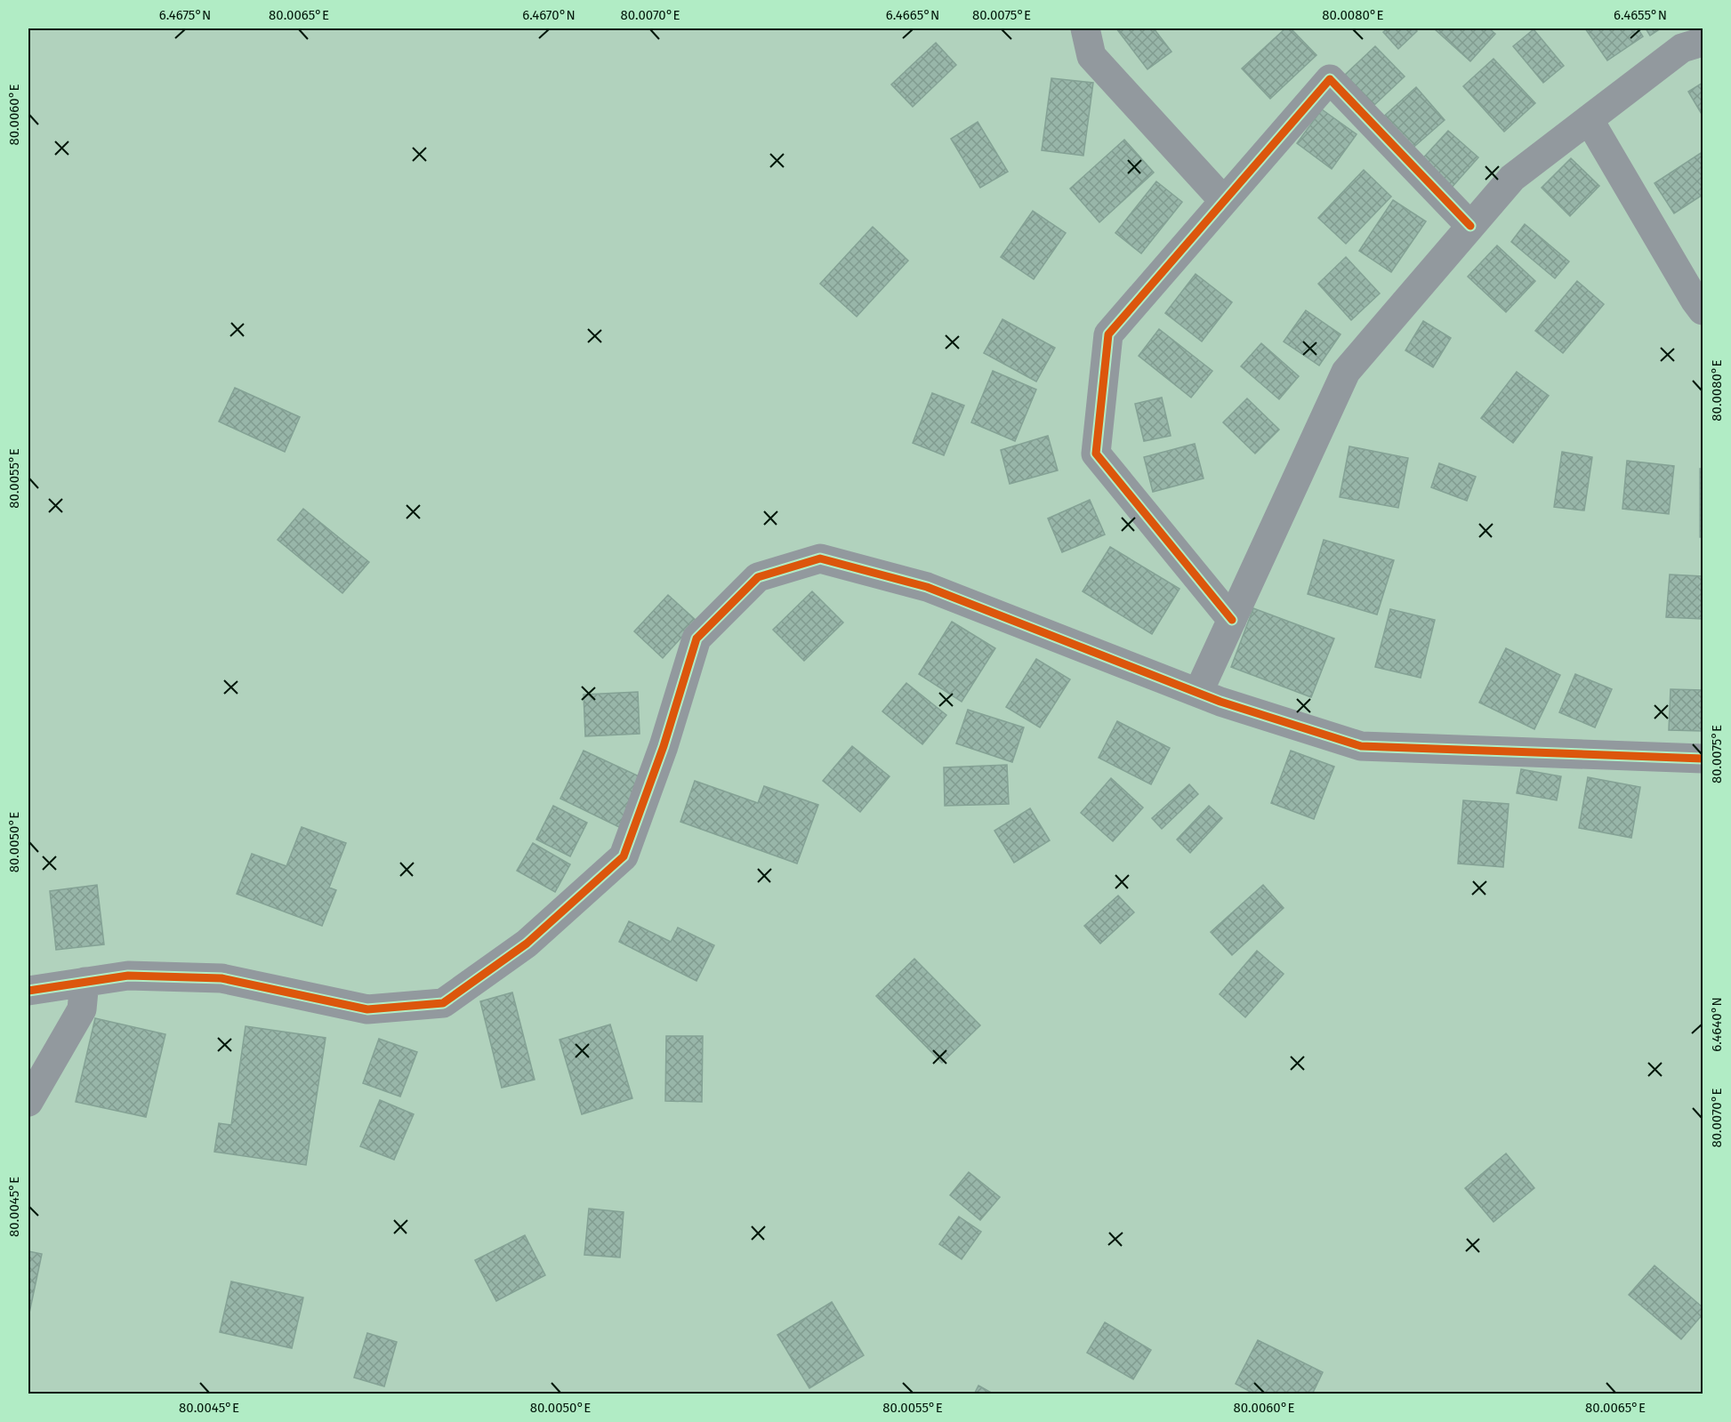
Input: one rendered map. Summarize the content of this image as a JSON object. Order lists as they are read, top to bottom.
{
  "coordinates": [
    "6.4675°N",
    "80.0065°E",
    "6.4670°N",
    "80.0070°E",
    "6.4665°N",
    "80.0075°E",
    "80.0080°E",
    "6.4655°N",
    "80.0060°E",
    "80.0055°E",
    "80.0050°E",
    "6.4640°N",
    "80.0045°E"
  ]
}
